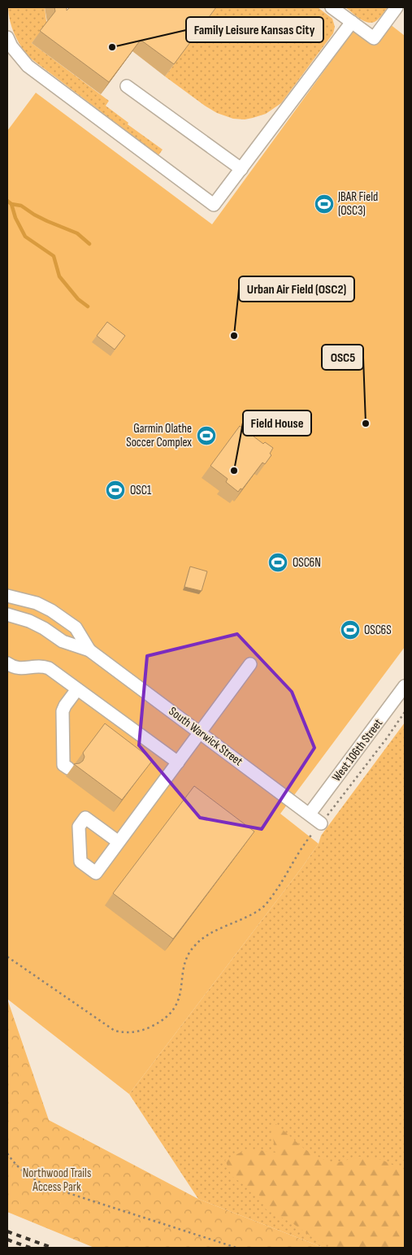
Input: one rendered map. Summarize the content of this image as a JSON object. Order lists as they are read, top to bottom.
{
  "streets": {
    "street": ["South Warwick Street", "West 106th Street"]
  },
  "crossings": [
    ["South Warwick Street", "West 106th Street"]
  ],
  "parks": ["Northwood Trails Access Park"],
  "places": {
    "other": [
      "Family Leisure Kansas City",
      "Urban Air Field (OSC2)",
      "OSC5",
      "Field House"
    ],
    "sports": [
      "JBAR Field (OSC3)",
      "Garmin Olathe Soccer Complex",
      "OSC1",
      "OSC6N",
      "OSC6S"
    ]
  }
}
